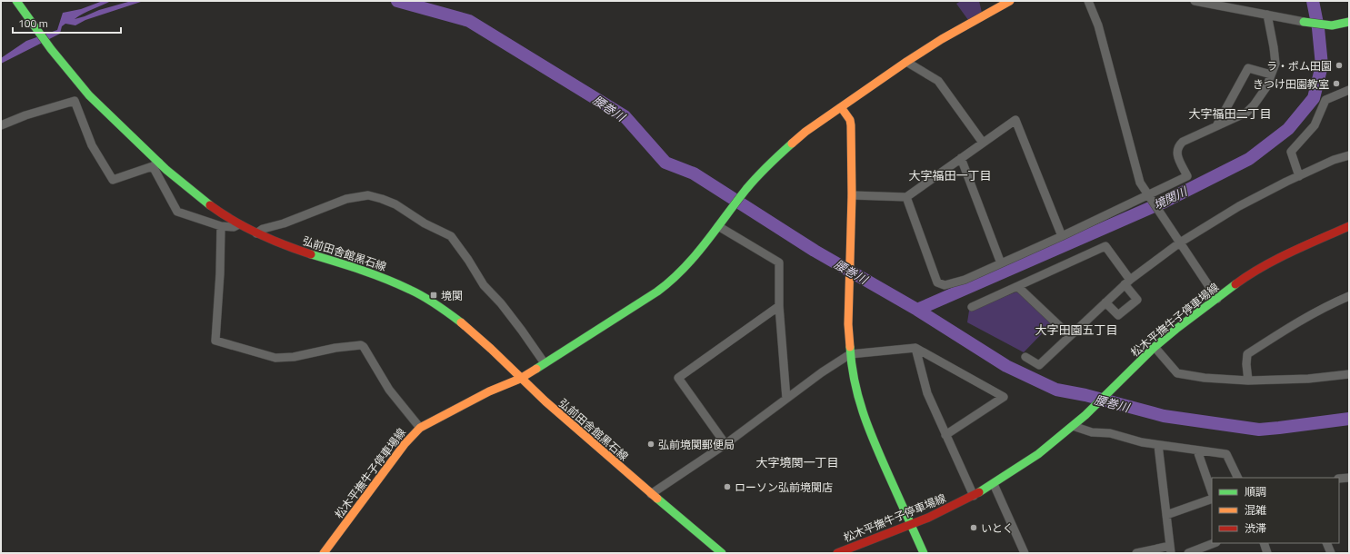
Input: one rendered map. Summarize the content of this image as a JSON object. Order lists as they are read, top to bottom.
{
  "streets": {
    "main road": ["弘前田舎館黒石線", "松木平撫牛子停車場線"]
  },
  "crossings": [
    ["弘前田舎館黒石線", "松木平撫牛子停車場線"]
  ],
  "districts": [
    "大字福田二丁目",
    "大字福田一丁目",
    "大字田園五丁目",
    "大字境関一丁目"
  ],
  "water": ["腰巻川", "境関川"],
  "places": {
    "other": [
      "ラ・ポム田園",
      "きつけ田園教室",
      "弘前境関郵便局",
      "ローソン弘前境関店",
      "いとく"
    ],
    "transit": ["境関"]
  },
  "legend": ["順調", "混雑", "渋滞"],
  "scale_bar": "100 m"
}
